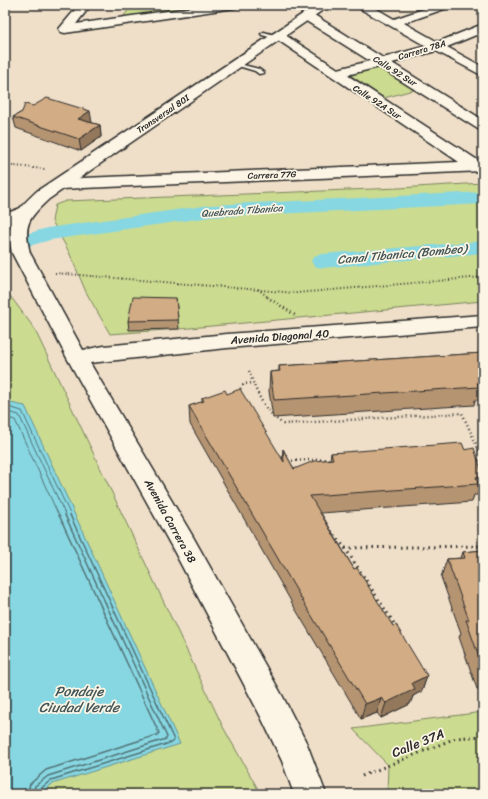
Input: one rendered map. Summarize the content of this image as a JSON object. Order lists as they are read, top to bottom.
{
  "streets": {
    "street": [
      "Carrera 78A",
      "Calle 92 Sur",
      "Calle 92A Sur",
      "Transversal 80I",
      "Carrera 77G",
      "Avenida Diagonal 40",
      "Avenida Carrera 38"
    ],
    "path": ["Calle 37A"]
  },
  "crossings": [
    ["Carrera 78A", "Calle 92 Sur"],
    ["Carrera 78A", "Calle 92A Sur"],
    ["Calle 92 Sur", "Transversal 80I"],
    ["Calle 92A Sur", "Transversal 80I"],
    ["Calle 92A Sur", "Carrera 77G"],
    ["Transversal 80I", "Carrera 77G"],
    ["Transversal 80I", "Avenida Carrera 38"],
    ["Avenida Diagonal 40", "Avenida Carrera 38"]
  ],
  "water": ["Quebrada Tibaníca", "Canal Tibanica (Bombeo)", "Pondaje Ciudad Verde"]
}
